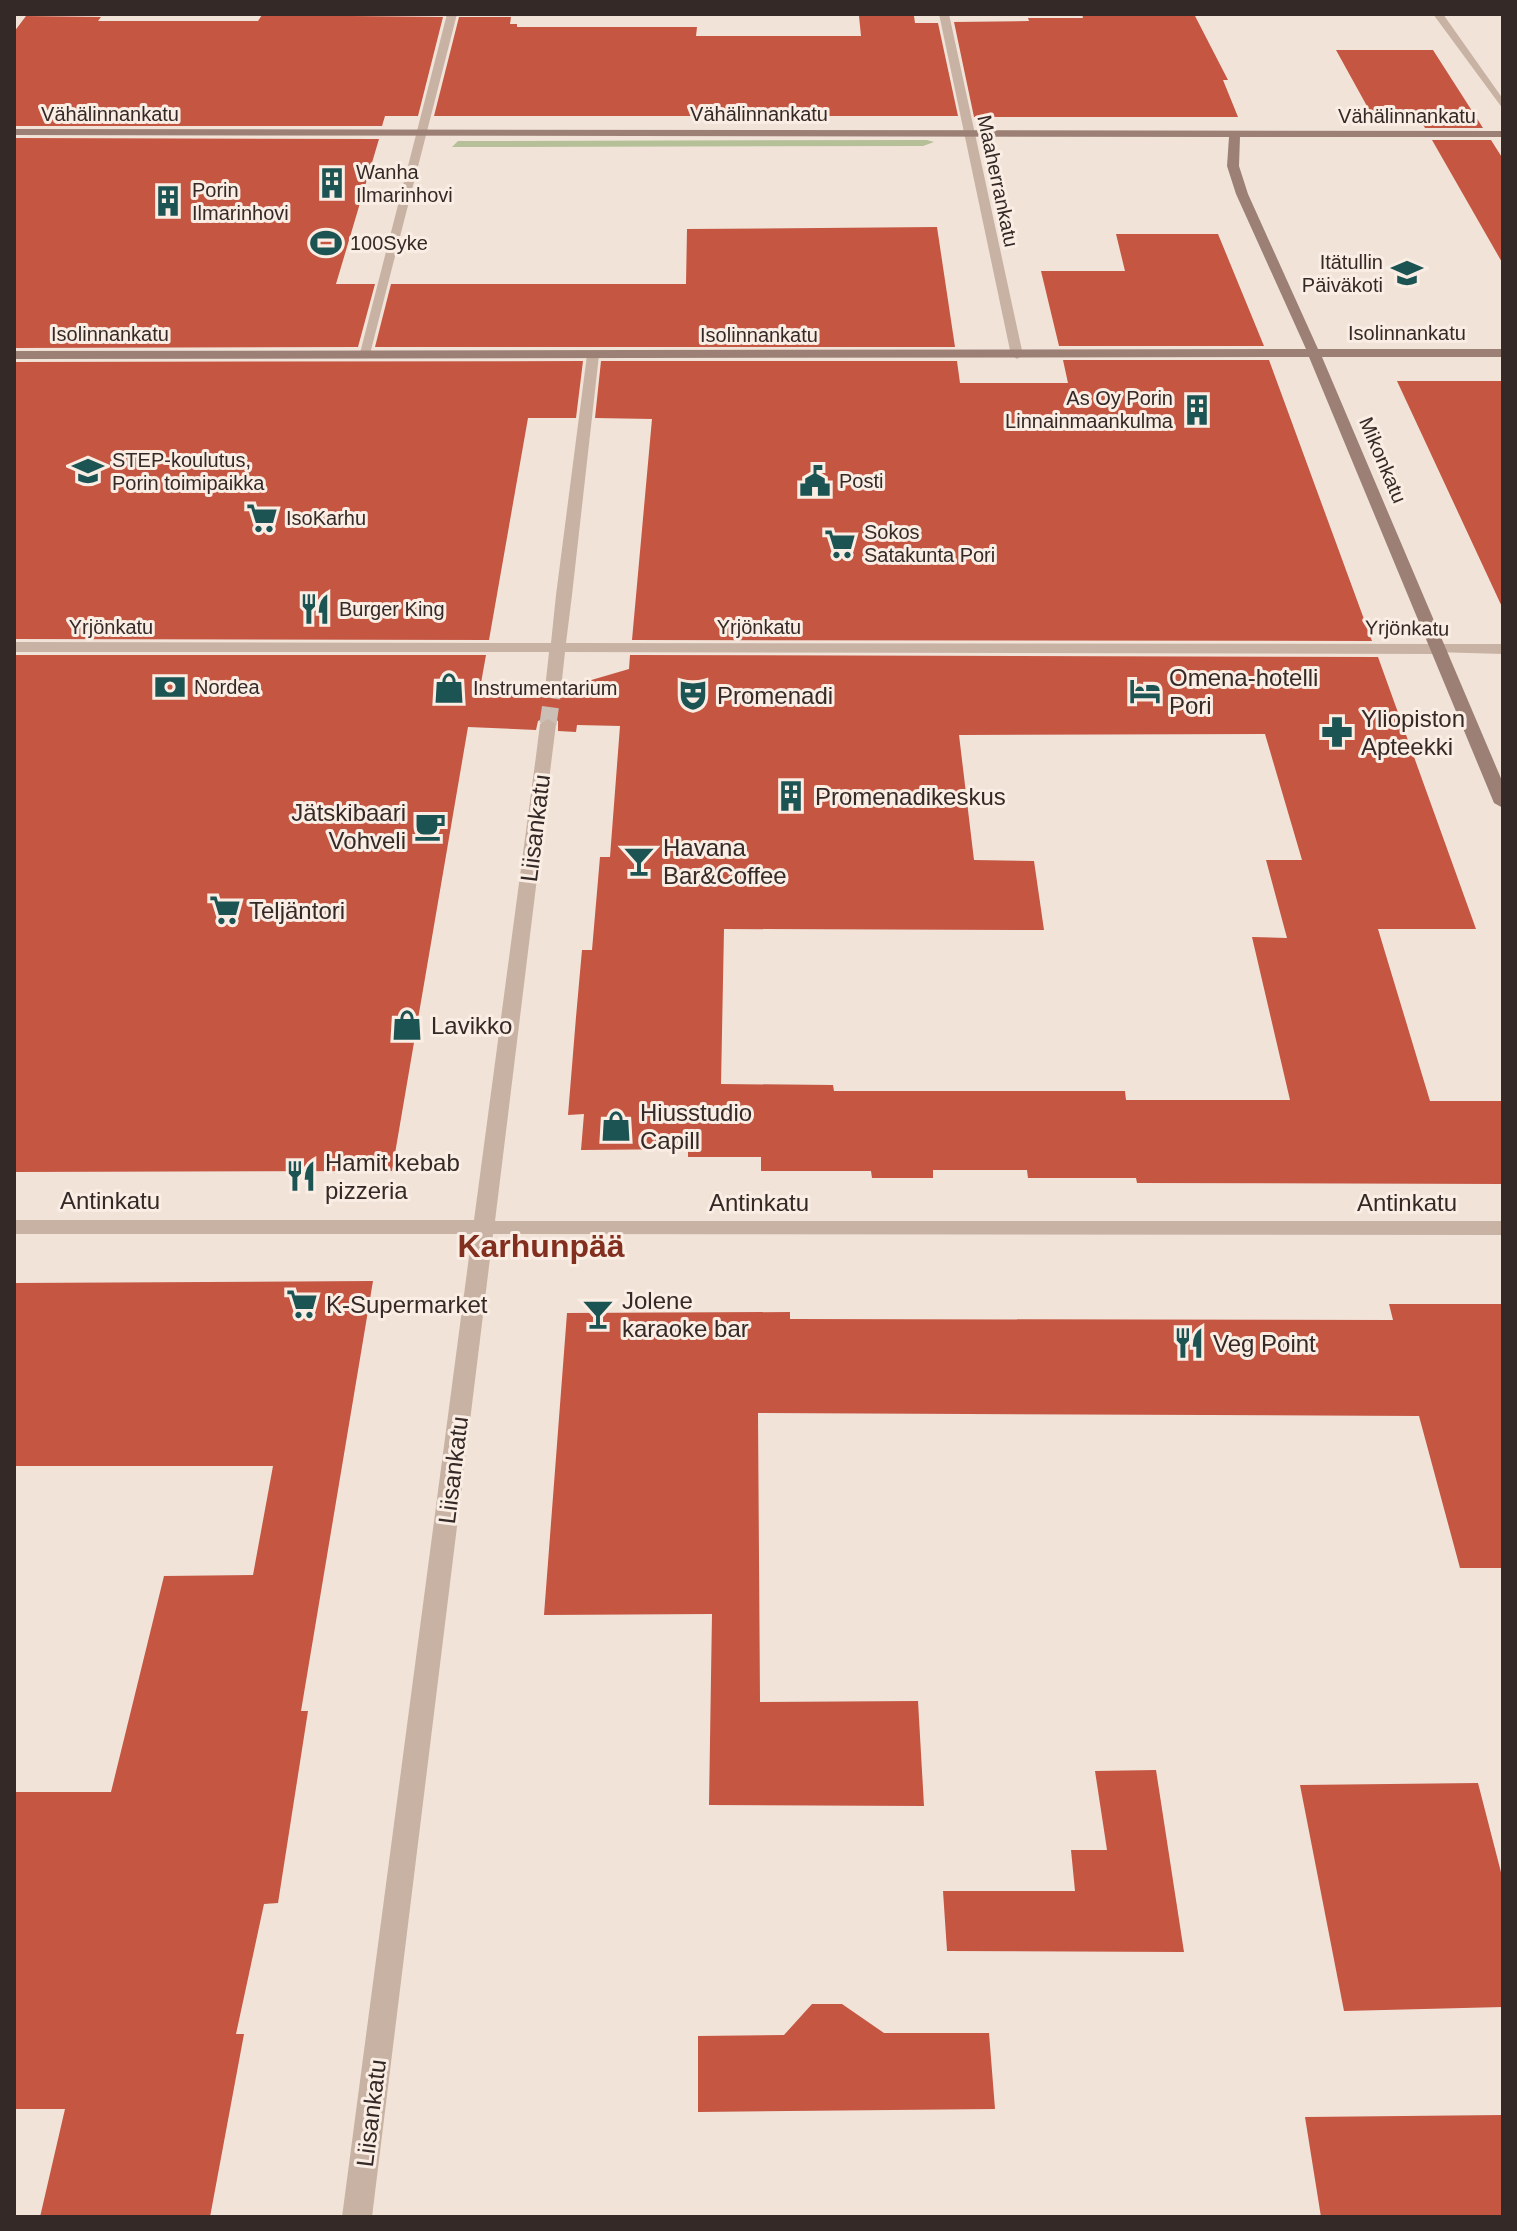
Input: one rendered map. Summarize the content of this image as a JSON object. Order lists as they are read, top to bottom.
{
  "streets": {
    "main road": ["Vähälinnankatu", "Isolinnankatu", "Mikonkatu"],
    "street": [
      "Maaherrankatu",
      "Yrjönkatu",
      "Liisankatu",
      "Antinkatu"
    ]
  },
  "crossings": [
    ["Vähälinnankatu", "Maaherrankatu"],
    ["Vähälinnankatu", "Mikonkatu"],
    ["Maaherrankatu", "Isolinnankatu"],
    ["Isolinnankatu", "Mikonkatu"],
    ["Mikonkatu", "Yrjönkatu"],
    ["Liisankatu", "Antinkatu"]
  ],
  "districts": ["Karhunpää"],
  "places": {
    "building": [
      "Wanha Ilmarinhovi",
      "Porin Ilmarinhovi",
      "As Oy Porin Linnainmaankulma",
      "Promenadikeskus"
    ],
    "sports": ["100Syke"],
    "school or university": ["Itätullin Päiväkoti", "STEP-koulutus, Porin toimipaikka"],
    "public building": ["Posti"],
    "supermarket": [
      "IsoKarhu",
      "Sokos Satakunta Pori",
      "Teljäntori",
      "K-Supermarket"
    ],
    "restaurant": ["Burger King", "Hamit kebab pizzeria", "Veg Point"],
    "bank": ["Nordea"],
    "shop": ["Instrumentarium", "Lavikko", "Hiusstudio Capill"],
    "hotel": ["Omena-hotelli Pori"],
    "theatre": ["Promenadi"],
    "pharmacy": ["Yliopiston Apteekki"],
    "cafe": ["Jätskibaari Vohveli"],
    "bar": ["Havana Bar&Coffee", "Jolene karaoke bar"]
  }
}
